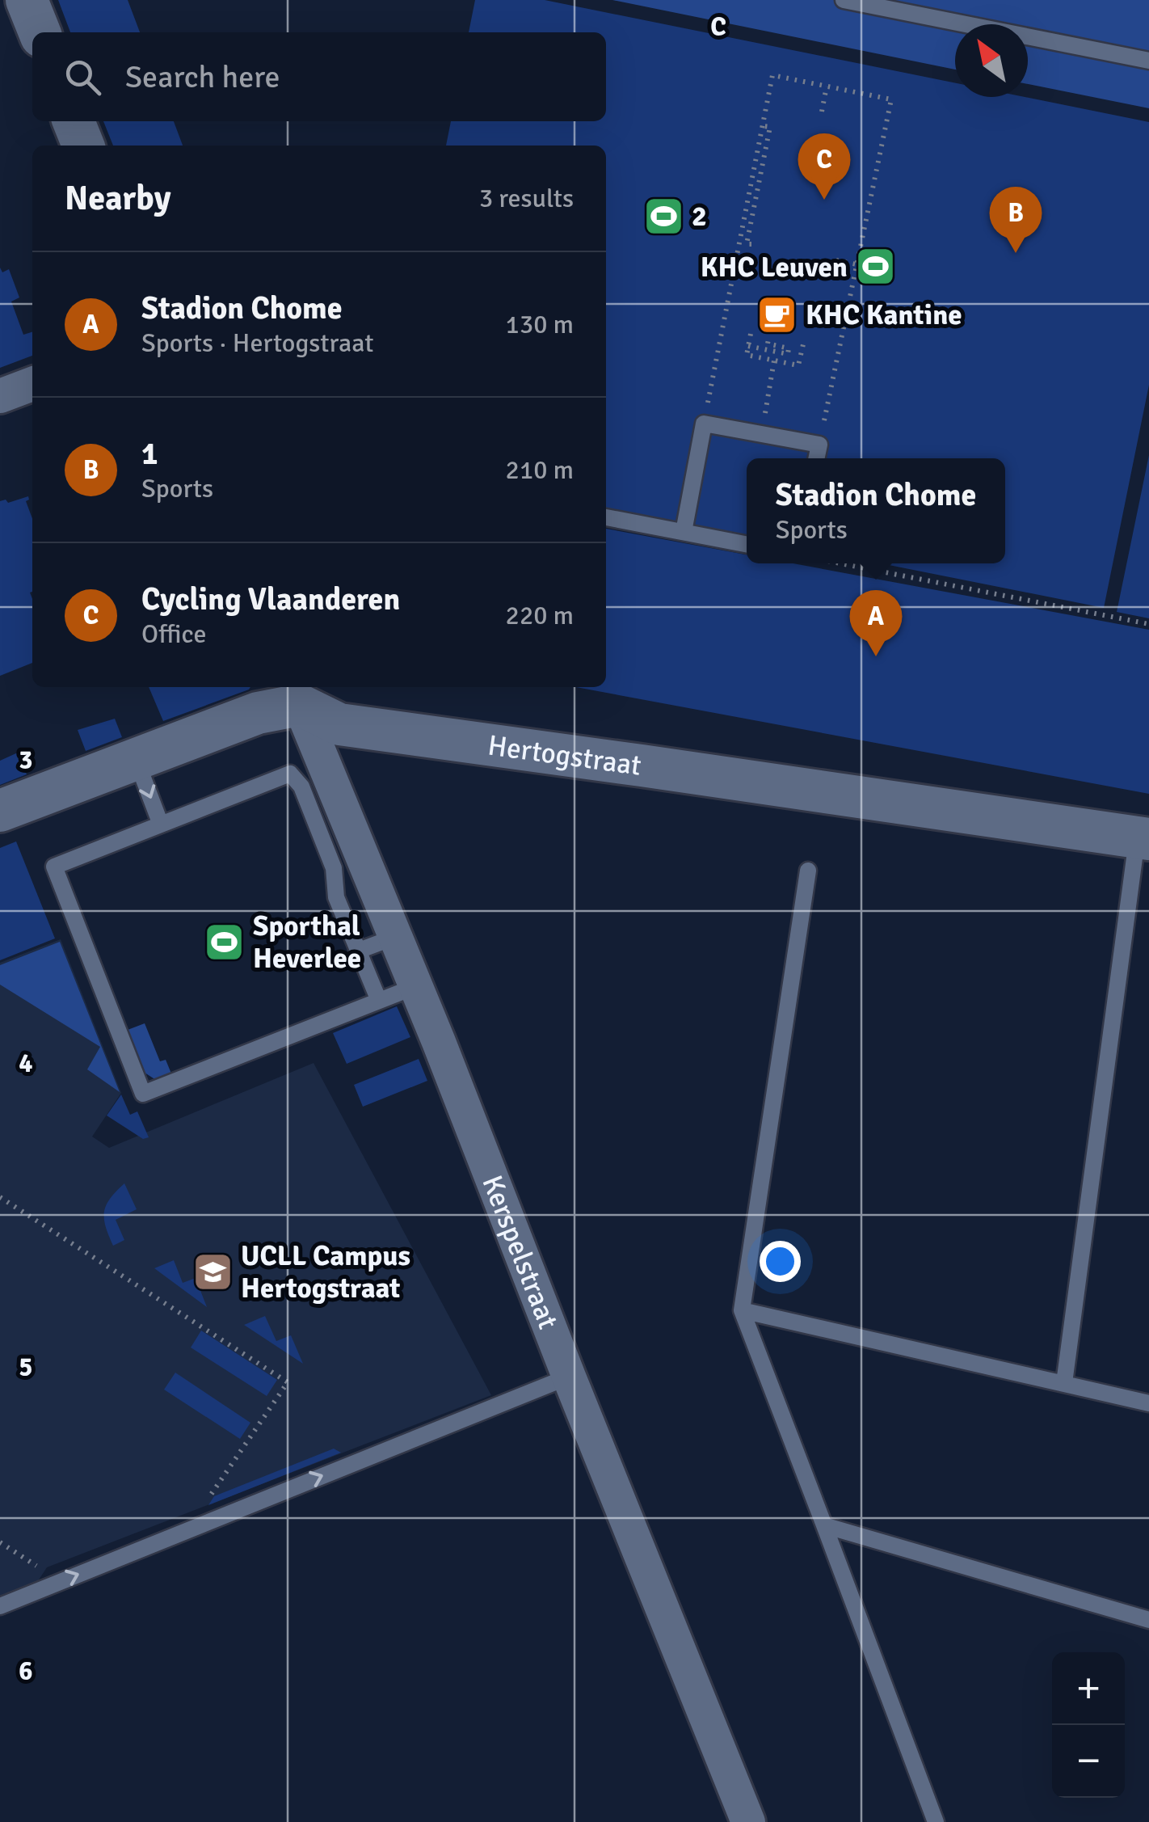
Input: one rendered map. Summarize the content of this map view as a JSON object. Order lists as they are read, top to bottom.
{
  "streets": {
    "street": ["Hertogstraat", "Kerspelstraat"]
  },
  "crossings": [
    ["Hertogstraat", "Kerspelstraat"]
  ],
  "places": {
    "sports": ["2", "KHC Leuven", "Sporthal Heverlee"],
    "cafe": ["KHC Kantine"],
    "school or university": ["UCLL Campus Hertogstraat"]
  },
  "north": "top left",
  "page": {
    "search": "Search here",
    "pins": ["C", "B", "A"],
    "heading": ["Nearby", "3 results"],
    "list": [
      {
        "mark": "A",
        "name": "Stadion Chome",
        "note": "Sports · Hertogstraat",
        "value": "130 m"
      },
      {
        "mark": "B",
        "name": "1",
        "note": "Sports",
        "value": "210 m"
      },
      {
        "mark": "C",
        "name": "Cycling Vlaanderen",
        "note": "Office",
        "value": "220 m"
      }
    ],
    "popup": ["Stadion Chome", "Sports"],
    "map_buttons": ["+", "−"]
  },
  "grid": {
    "columns": ["C"],
    "rows": [
      "3",
      "4",
      "5",
      "6"
    ]
  }
}
